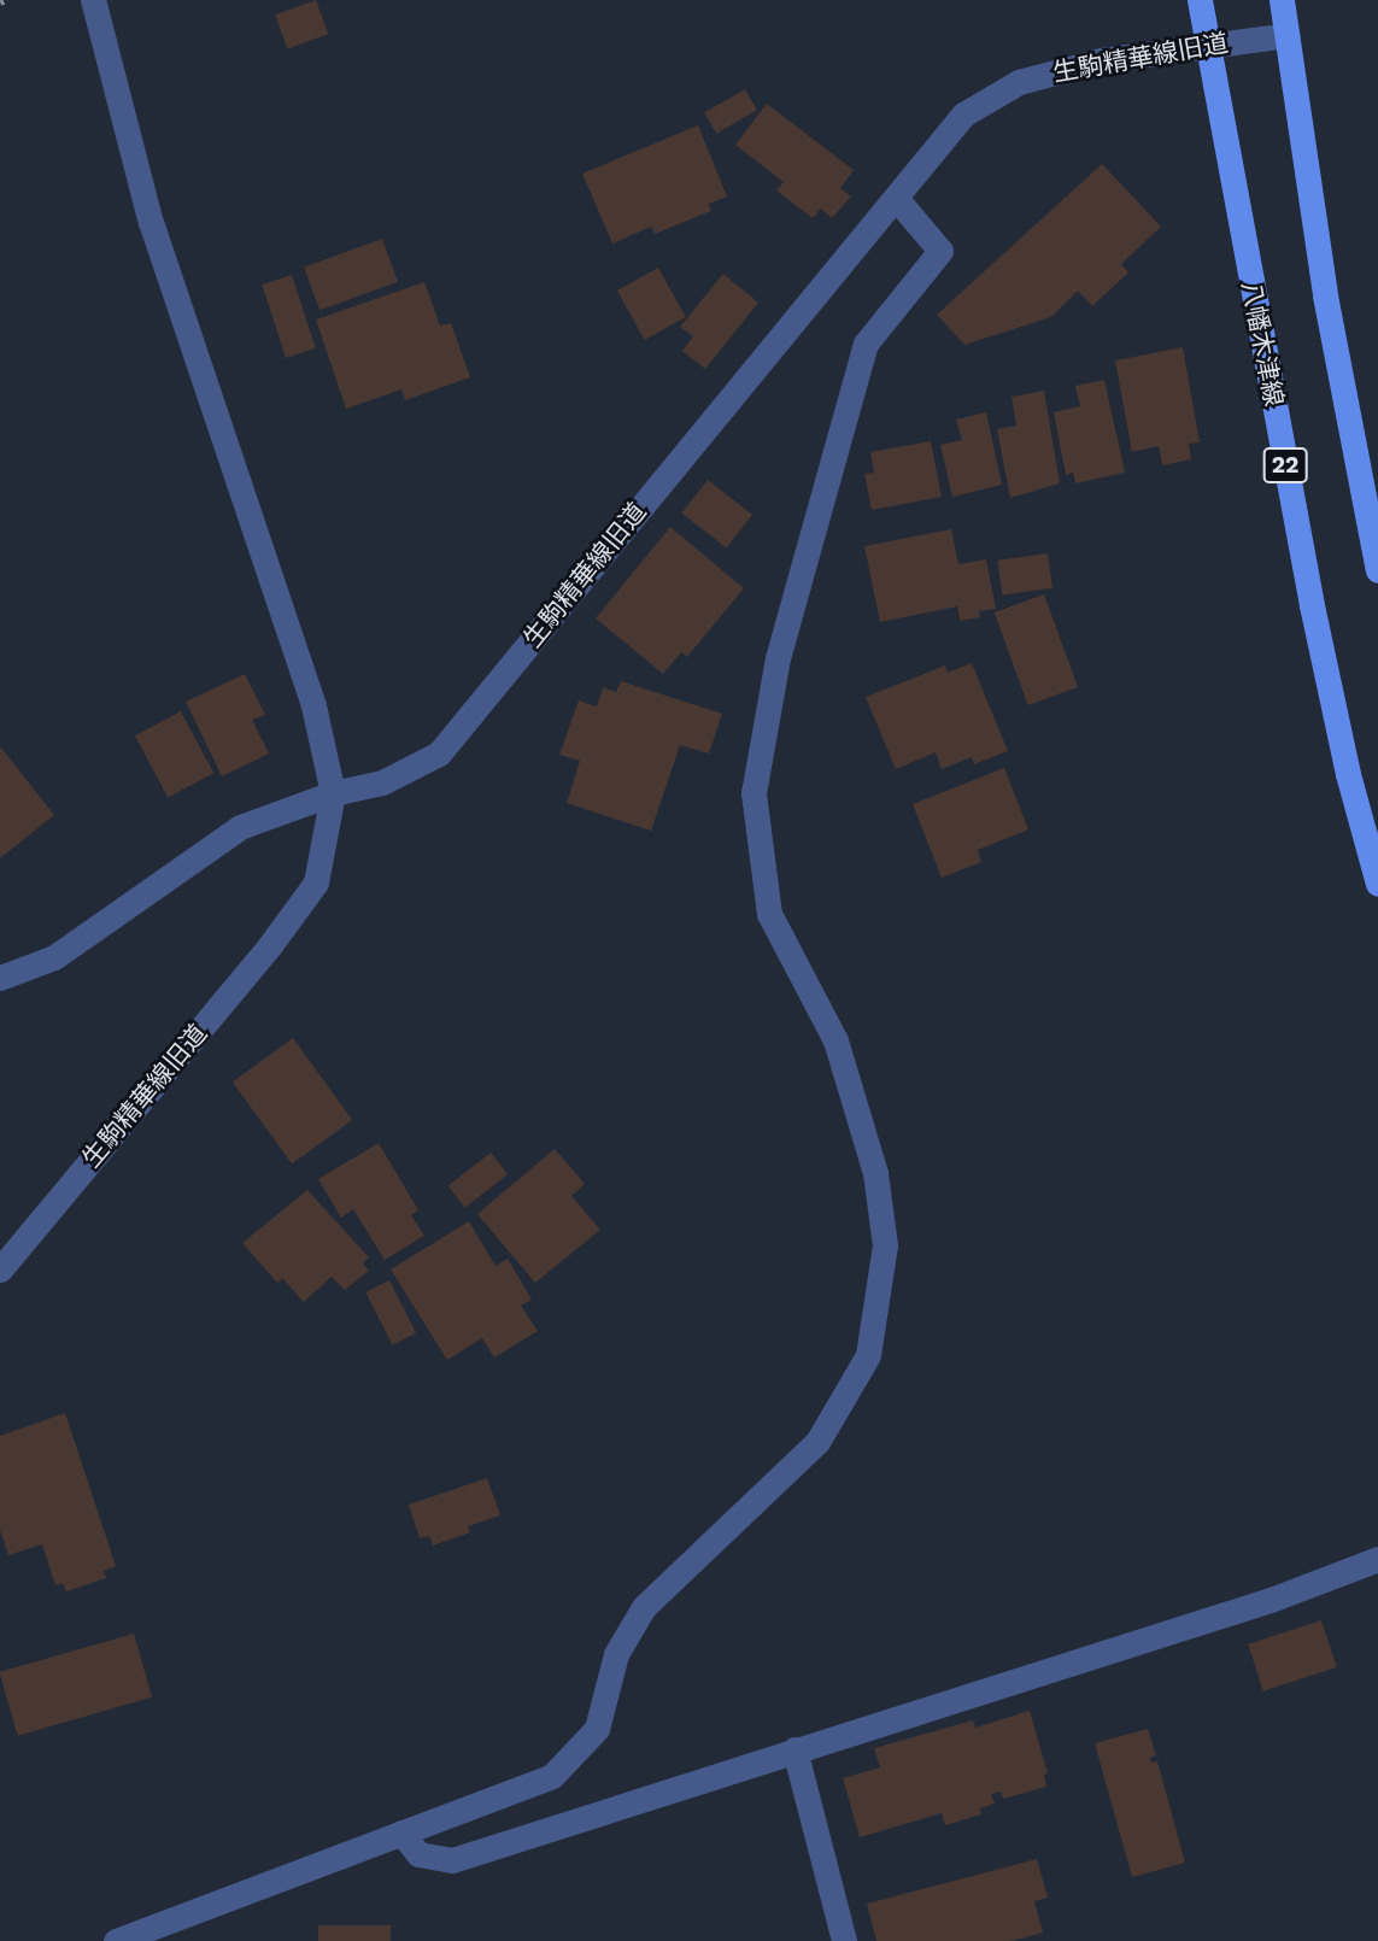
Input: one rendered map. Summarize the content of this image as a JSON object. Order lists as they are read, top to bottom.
{
  "streets": {
    "main road": ["八幡木津線", "22"],
    "street": ["生駒精華線旧道"]
  },
  "crossings": [
    ["生駒精華線旧道", "八幡木津線"]
  ]
}
